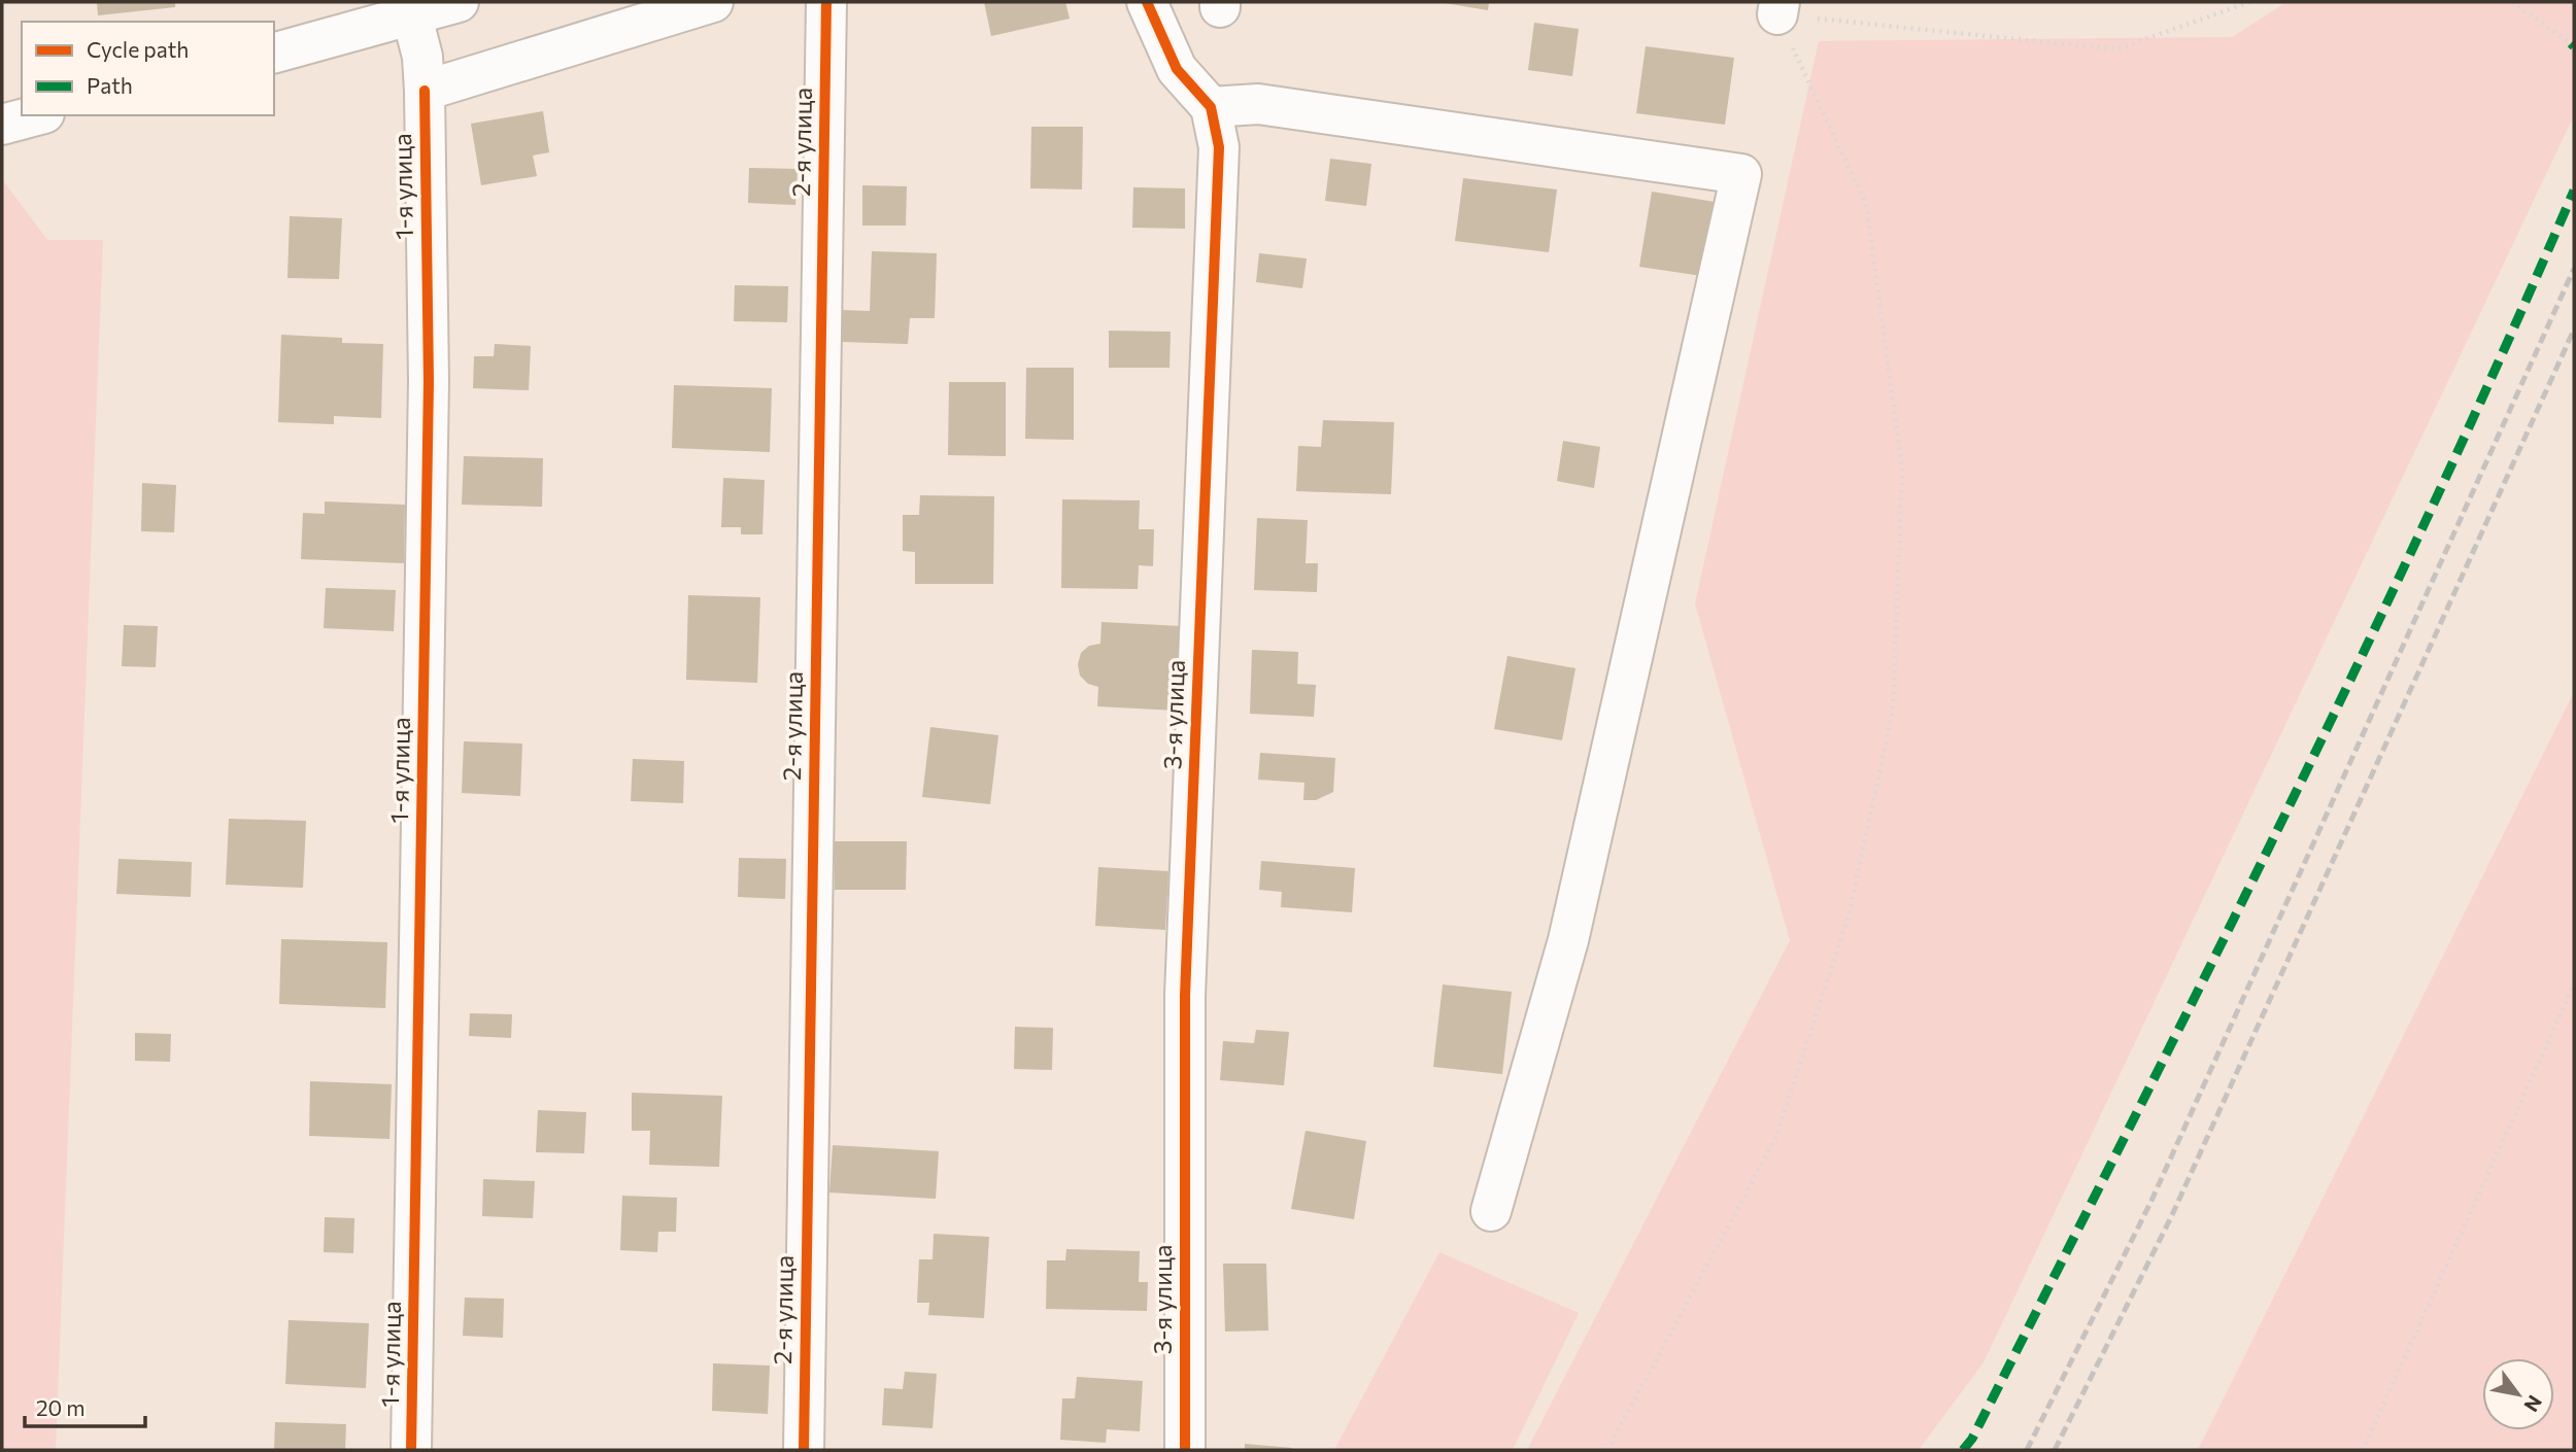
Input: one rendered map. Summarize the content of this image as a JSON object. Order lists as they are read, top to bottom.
{
  "streets": {
    "street": ["2-я улица", "1-я улица", "3-я улица"]
  },
  "legend": ["Cycle path", "Path"],
  "scale_bar": "20 m",
  "north": "bottom right"
}
